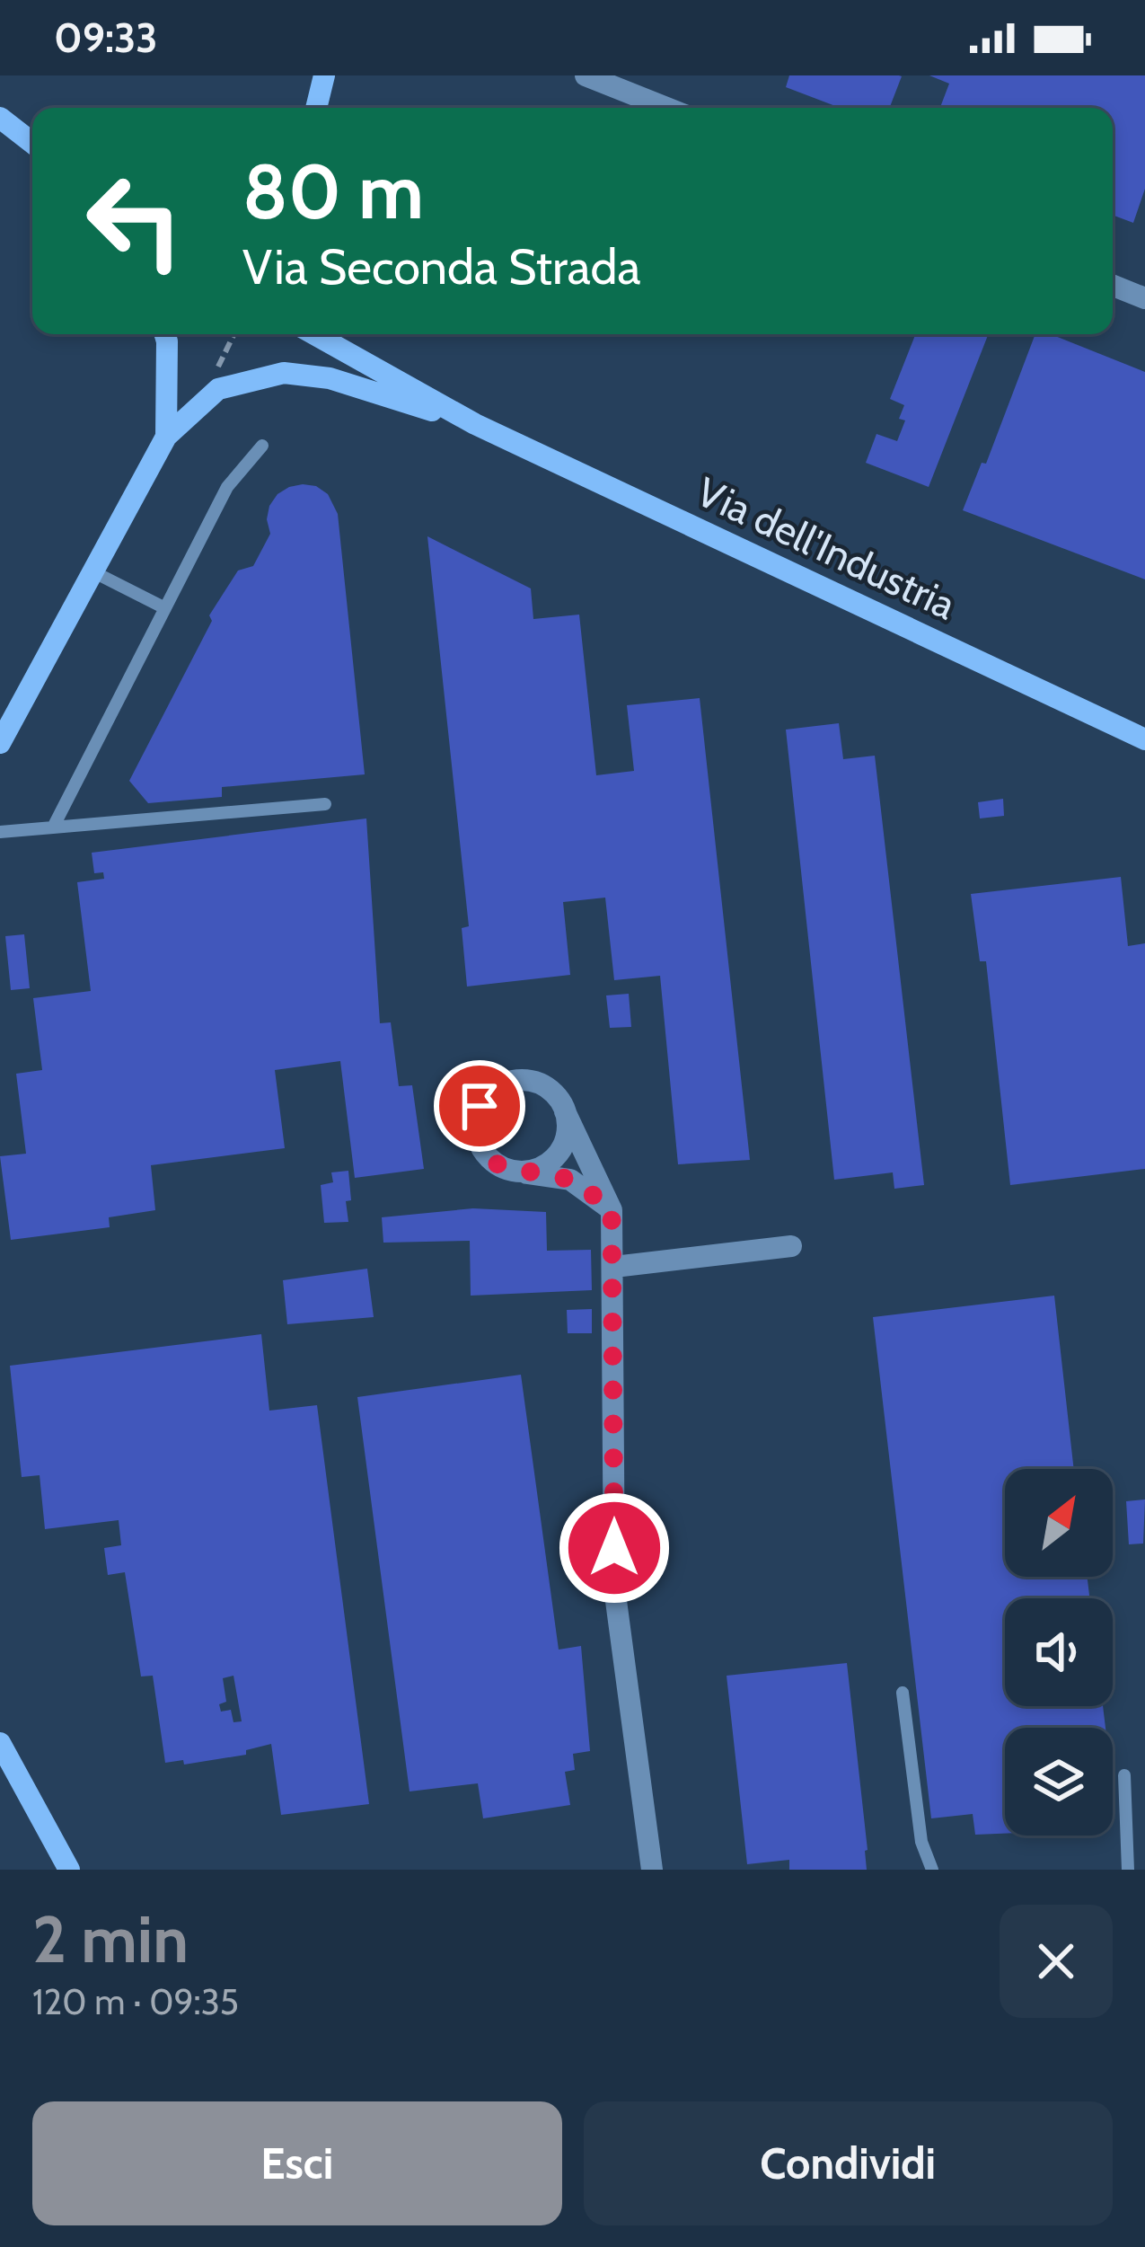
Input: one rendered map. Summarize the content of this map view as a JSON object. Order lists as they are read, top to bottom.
{
  "streets": {
    "main road": ["Via dell'Industria"]
  },
  "north": "top right",
  "page": {
    "status": "09:33",
    "turn": ["80 m", "Via Seconda Strada"],
    "heading": ["2 min", "120 m · 09:35"],
    "buttons": ["Esci", "Condividi"]
  }
}
